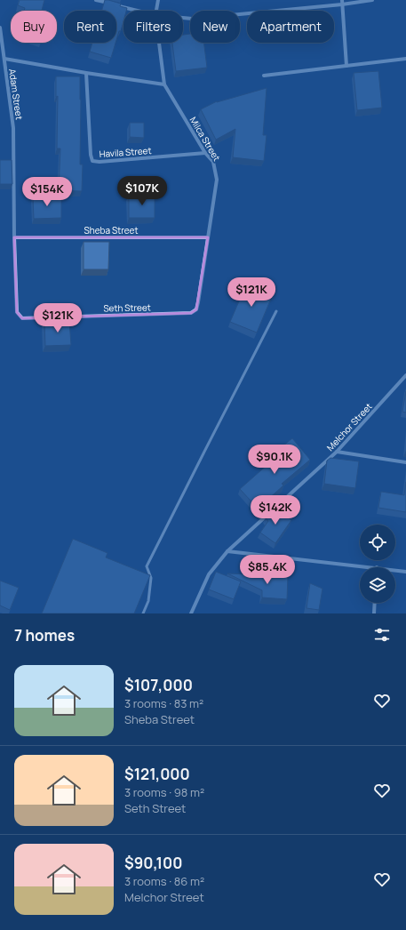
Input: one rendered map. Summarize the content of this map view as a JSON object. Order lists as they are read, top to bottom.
{
  "streets": {
    "street": [
      "Adam Street",
      "Milca Street",
      "Havila Street",
      "Sheba Street",
      "Seth Street",
      "Melchor Street"
    ]
  },
  "crossings": [
    ["Adam Street", "Sheba Street"],
    ["Adam Street", "Seth Street"],
    ["Milca Street", "Havila Street"],
    ["Milca Street", "Sheba Street"],
    ["Milca Street", "Seth Street"]
  ],
  "page": {
    "chip": [
      "Buy",
      "Rent",
      "Filters",
      "New",
      "Apartment"
    ],
    "price": [
      "$107K",
      "$154K",
      "$121K",
      "$121K",
      "$90.1K",
      "$142K",
      "$85.4K"
    ],
    "heading": "7 homes",
    "list": [
      {
        "name": "$107,000",
        "note": "3 rooms · 83 m² · Sheba Street"
      },
      {
        "name": "$121,000",
        "note": "3 rooms · 98 m² · Seth Street"
      },
      {
        "name": "$90,100",
        "note": "3 rooms · 86 m² · Melchor Street"
      }
    ]
  }
}
